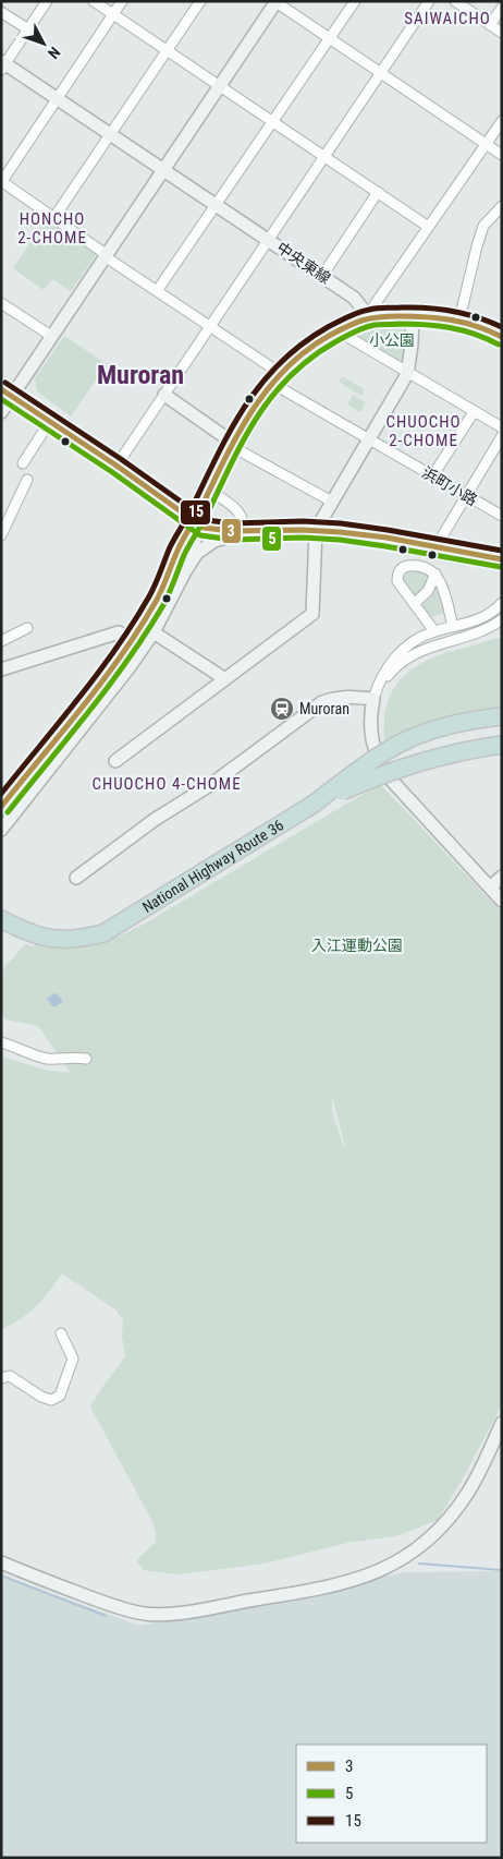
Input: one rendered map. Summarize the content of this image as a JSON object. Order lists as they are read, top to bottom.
{
  "streets": {
    "highway": ["National Highway Route 36"],
    "street": ["中央東線", "浜町小路"]
  },
  "districts": [
    "SAIWAICHO",
    "HONCHO 2-CHOME",
    "Muroran",
    "CHUOCHO 2-CHOME",
    "CHUOCHO 4-CHOME"
  ],
  "parks": ["小公園", "入江運動公園"],
  "places": {
    "station": ["Muroran"]
  },
  "lines": ["transit line 15", "transit line 3", "transit line 5"],
  "legend": ["3", "5", "15"],
  "north": "bottom right"
}
